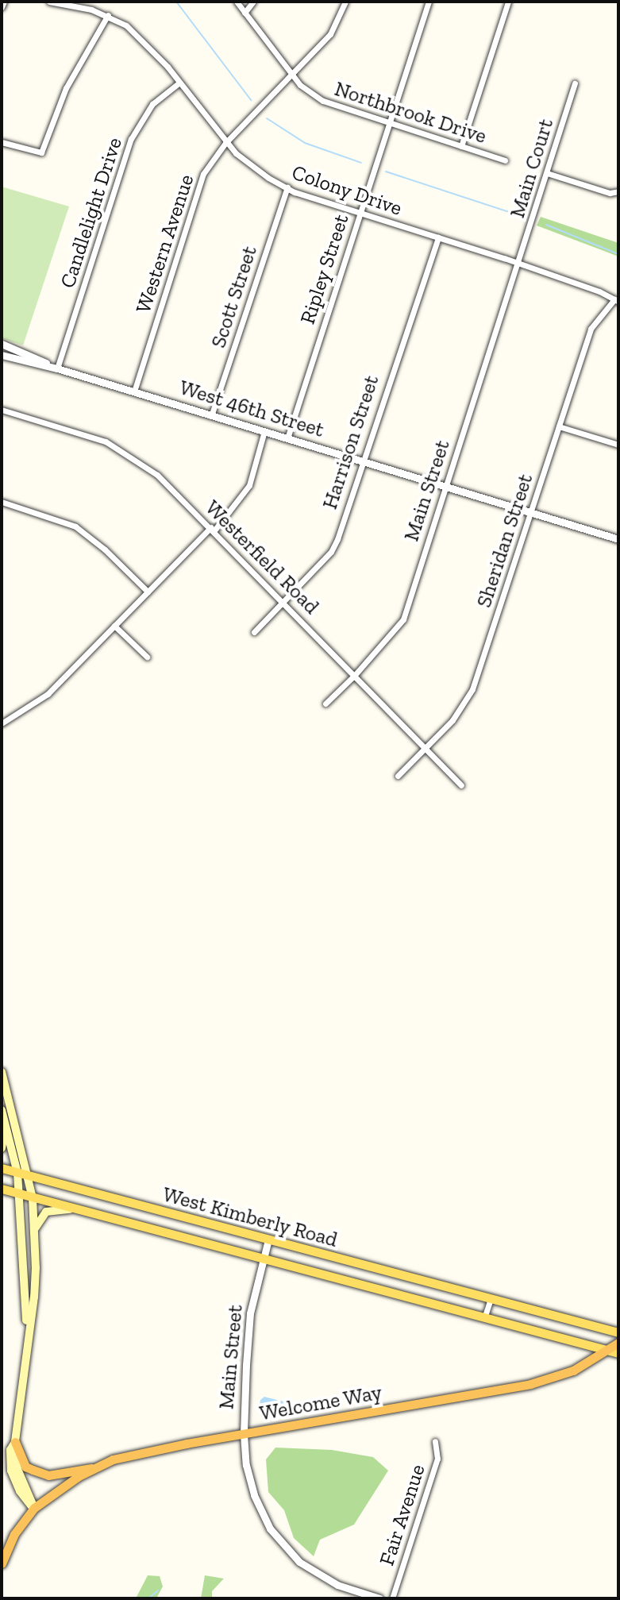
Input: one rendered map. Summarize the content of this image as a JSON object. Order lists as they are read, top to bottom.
{
  "streets": {
    "highway": ["Welcome Way"],
    "main road": ["West Kimberly Road"],
    "street": [
      "Northbrook Drive",
      "Main Court",
      "Colony Drive",
      "Candlelight Drive",
      "Western Avenue",
      "Ripley Street",
      "Scott Street",
      "West 46th Street",
      "Harrison Street",
      "Main Street",
      "Sheridan Street",
      "Westerfield Road",
      "Fair Avenue"
    ]
  },
  "crossings": [
    ["Northbrook Drive", "Western Avenue"],
    ["Northbrook Drive", "Ripley Street"],
    ["Main Court", "Colony Drive"],
    ["Main Court", "Main Street"],
    ["Colony Drive", "Candlelight Drive"],
    ["Colony Drive", "Western Avenue"],
    ["Colony Drive", "Ripley Street"],
    ["Colony Drive", "Scott Street"],
    ["Colony Drive", "Harrison Street"],
    ["Colony Drive", "Main Street"],
    ["Colony Drive", "Sheridan Street"],
    ["Candlelight Drive", "West 46th Street"],
    ["Western Avenue", "West 46th Street"],
    ["Ripley Street", "West 46th Street"],
    ["Scott Street", "West 46th Street"],
    ["West 46th Street", "Harrison Street"],
    ["West 46th Street", "Main Street"],
    ["West 46th Street", "Sheridan Street"],
    ["Harrison Street", "Westerfield Road"],
    ["Main Street", "Westerfield Road"],
    ["Main Street", "West Kimberly Road"],
    ["Main Street", "Welcome Way"],
    ["Sheridan Street", "Westerfield Road"],
    ["West Kimberly Road", "Welcome Way"]
  ]
}
